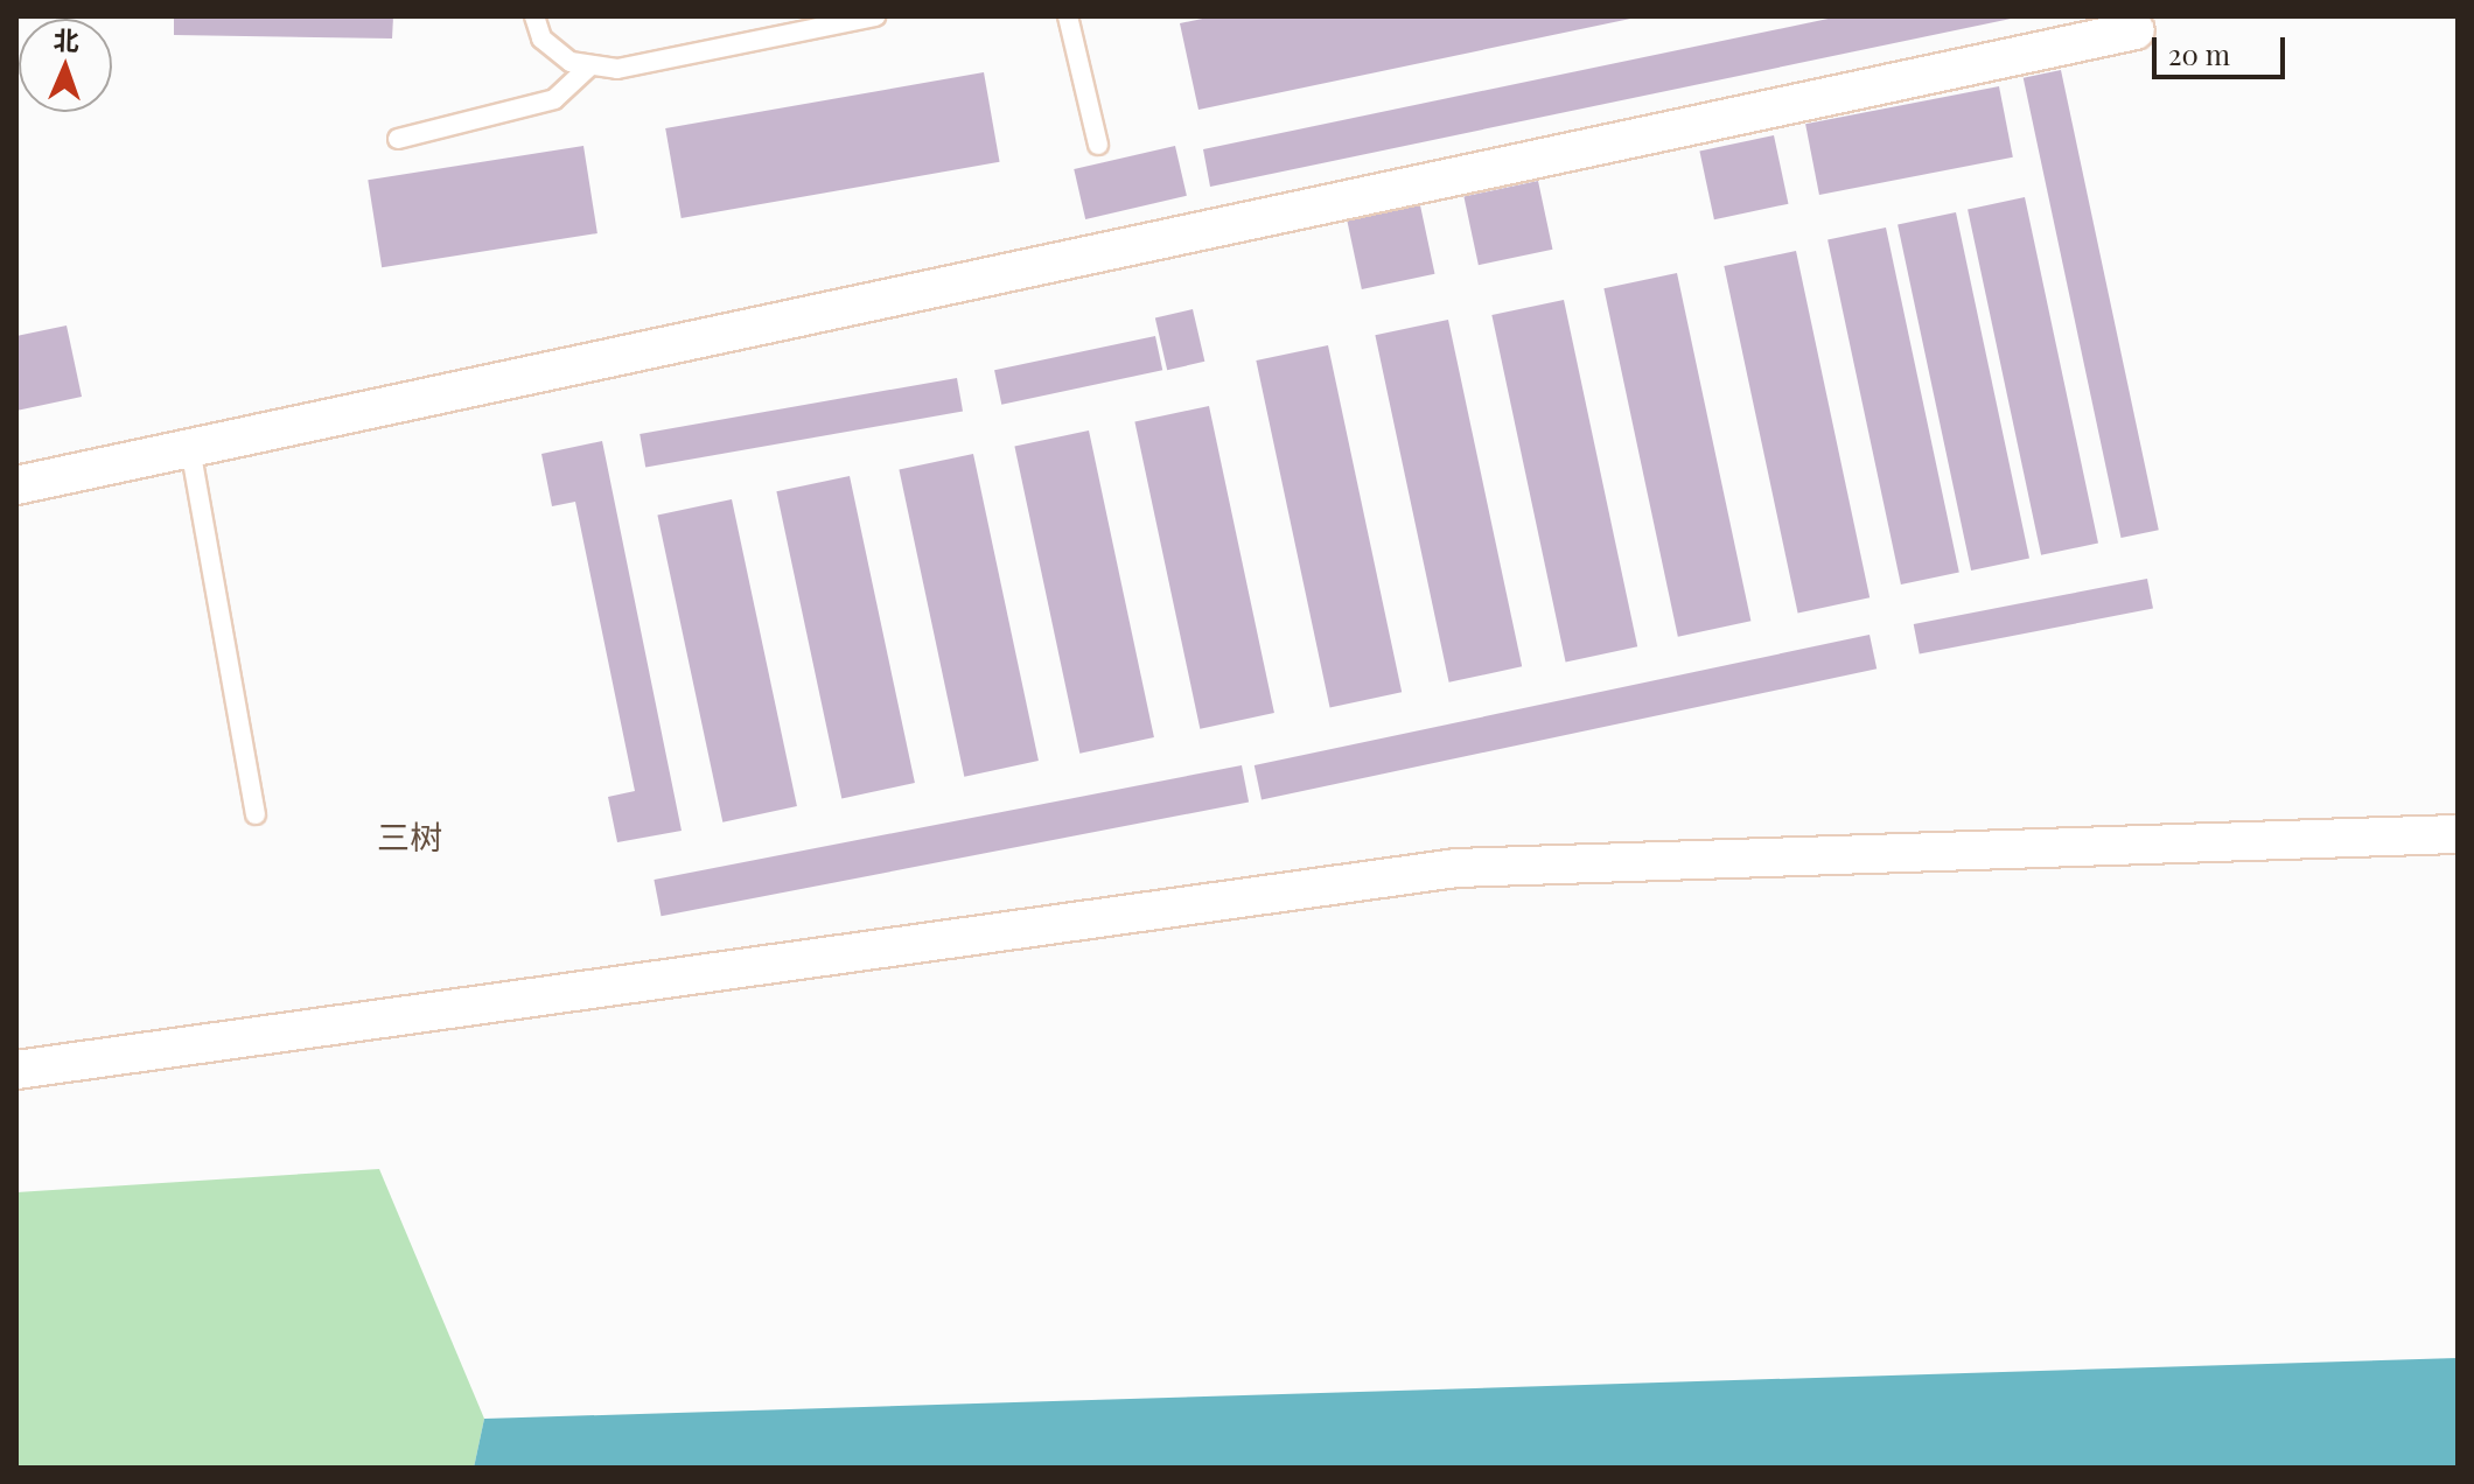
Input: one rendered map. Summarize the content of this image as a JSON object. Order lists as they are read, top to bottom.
{
  "districts": ["三树"],
  "scale_bar": "20 m",
  "north": "top"
}
